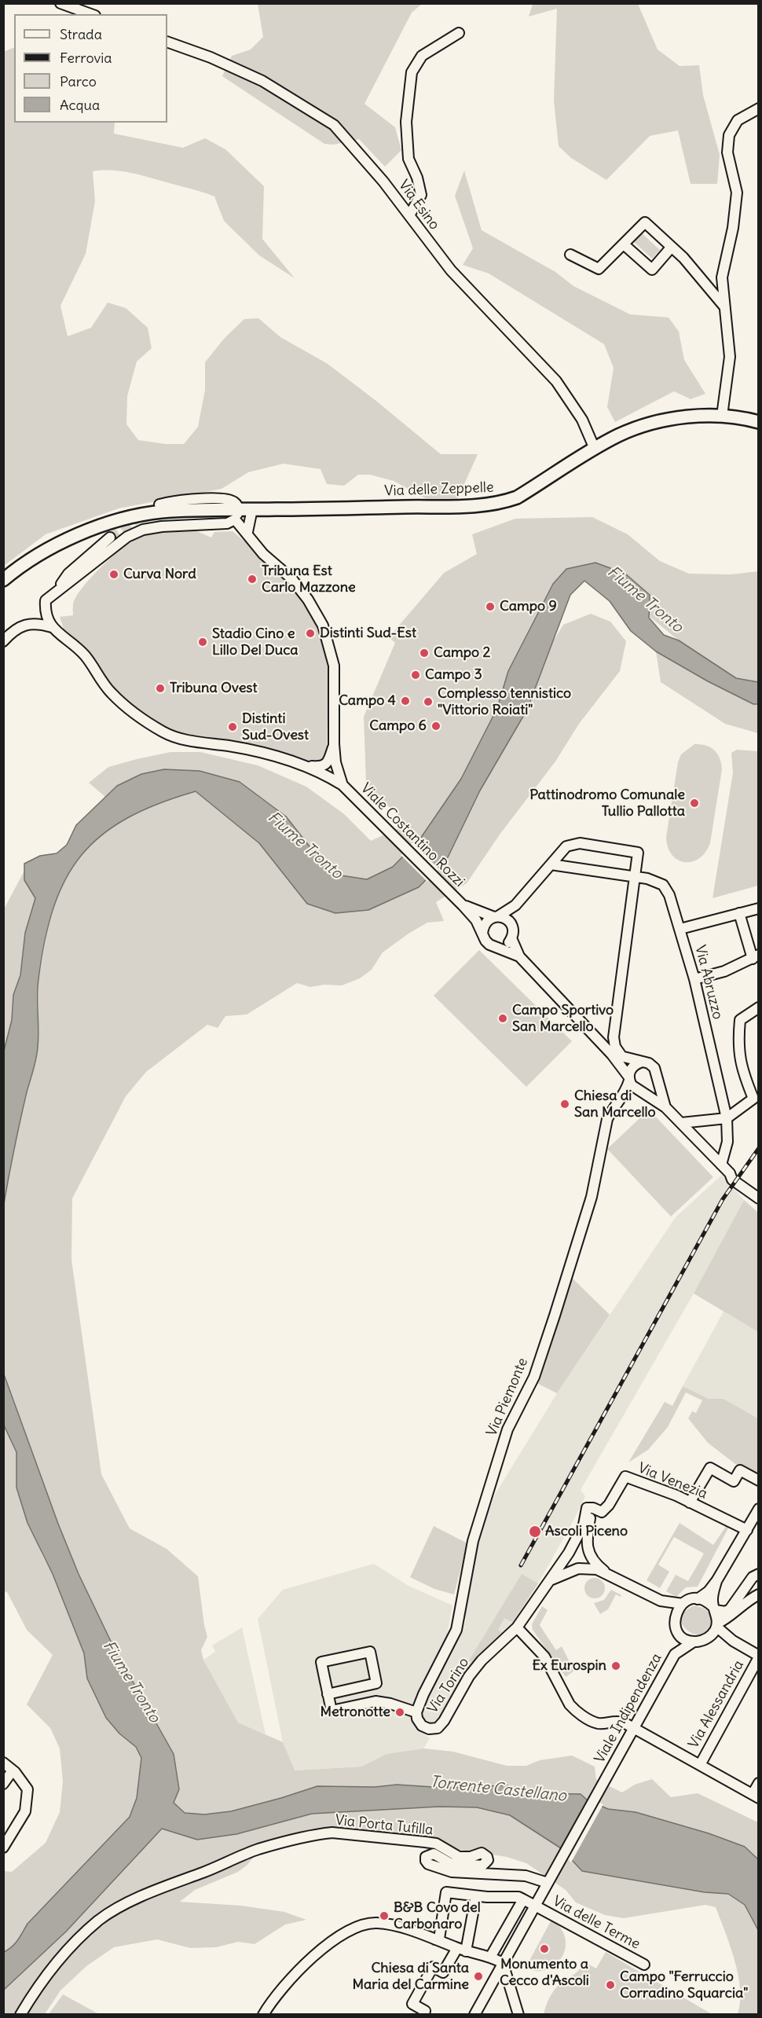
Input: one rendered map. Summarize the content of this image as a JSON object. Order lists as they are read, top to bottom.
{
  "streets": {
    "main road": ["Via delle Zeppelle"],
    "street": [
      "Via Esino",
      "Viale Costantino Rozzi",
      "Via Abruzzo",
      "Via Piemonte",
      "Via Venezia",
      "Via Torino",
      "Via Alessandria",
      "Viale Indipendenza",
      "Via Porta Tufilla",
      "Via delle Terme"
    ]
  },
  "crossings": [
    ["Via Esino", "Via delle Zeppelle"],
    ["Via delle Zeppelle", "Viale Costantino Rozzi"],
    ["Viale Costantino Rozzi", "Via Abruzzo"],
    ["Viale Costantino Rozzi", "Via Piemonte"],
    ["Via Piemonte", "Via Torino"],
    ["Via Torino", "Viale Indipendenza"],
    ["Viale Indipendenza", "Via Porta Tufilla"],
    ["Viale Indipendenza", "Via delle Terme"]
  ],
  "water": ["Fiume Tronto", "Torrente Castellano"],
  "places": [
    "Curva Nord",
    "Tribuna Est Carlo Mazzone",
    "Campo 9",
    "Distinti Sud-Est",
    "Stadio Cino e Lillo Del Duca",
    "Campo 2",
    "Campo 3",
    "Tribuna Ovest",
    "Campo 4",
    "Complesso tennistico \"Vittorio Roiati\"",
    "Campo 6",
    "Distinti Sud-Ovest",
    "Pattinodromo Comunale Tullio Pallotta",
    "Campo Sportivo San Marcello",
    "Chiesa di San Marcello",
    "Ascoli Piceno",
    "Ex Eurospin",
    "Metronotte",
    "B&B Covo del Carbonaro",
    "Monumento a Cecco d'Ascoli",
    "Chiesa di Santa Maria del Carmine",
    "Campo \"Ferruccio Corradino Squarcia\""
  ],
  "legend": [
    "Strada",
    "Ferrovia",
    "Parco",
    "Acqua"
  ]
}
